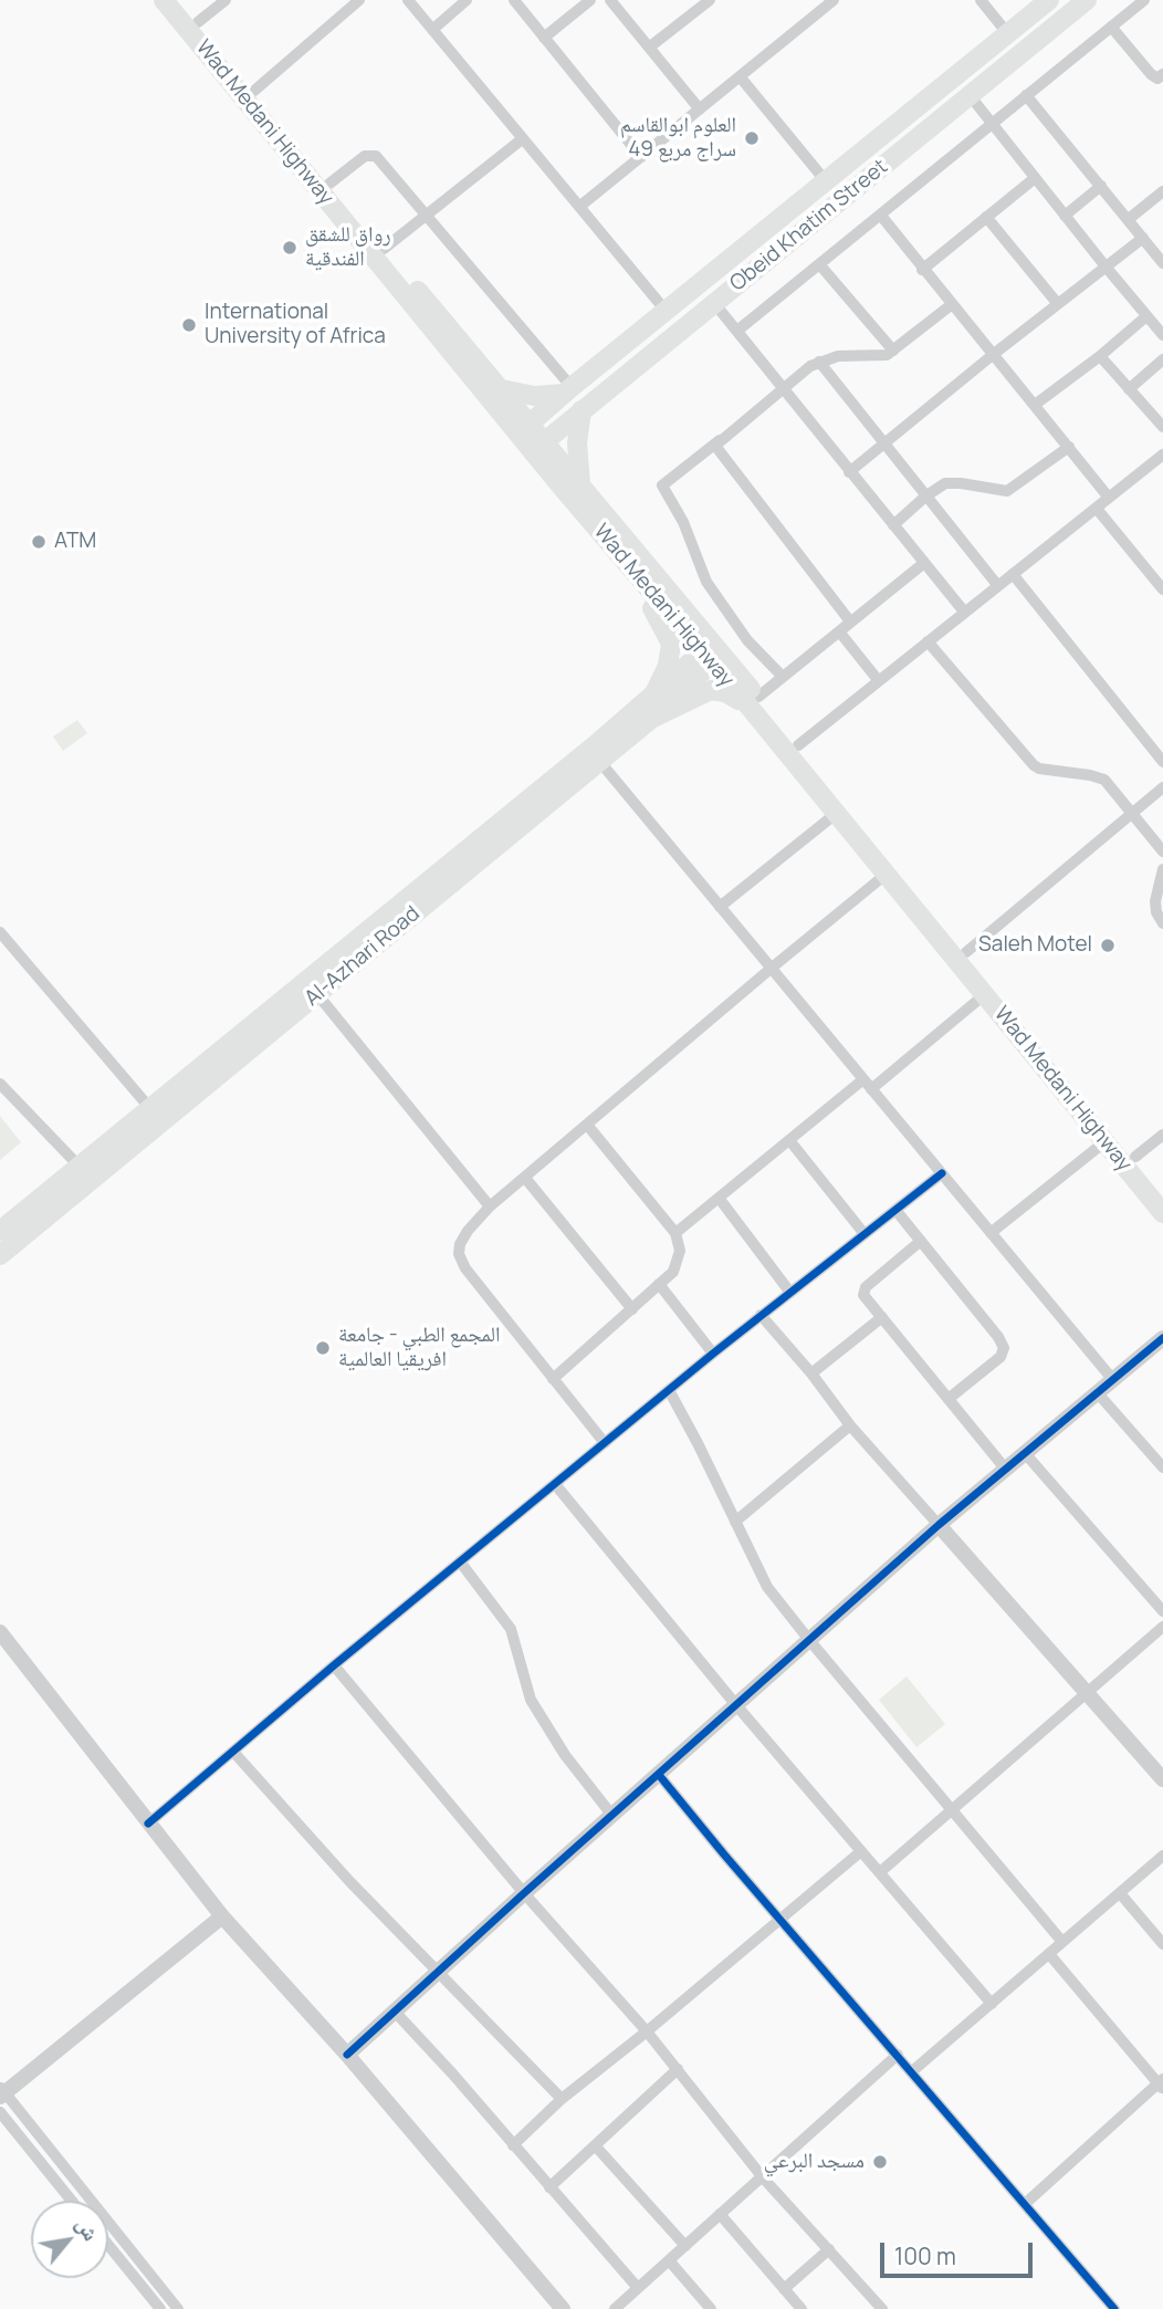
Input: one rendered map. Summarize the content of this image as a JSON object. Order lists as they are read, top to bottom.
{
  "streets": {
    "main road": ["Wad Medani Highway", "Obeid Khatim Street", "Al-Azhari Road"]
  },
  "crossings": [
    ["Wad Medani Highway", "Obeid Khatim Street"],
    ["Wad Medani Highway", "Al-Azhari Road"]
  ],
  "places": [
    "العلوم ابوالقاسم سراج مربع 49",
    "رواق للشقق الفندقية",
    "International University of Africa",
    "ATM",
    "Saleh Motel",
    "المجمع الطبي - جامعة افريقيا العالمية",
    "مسجد البرعي"
  ],
  "scale_bar": "100 m",
  "north": "top right"
}
